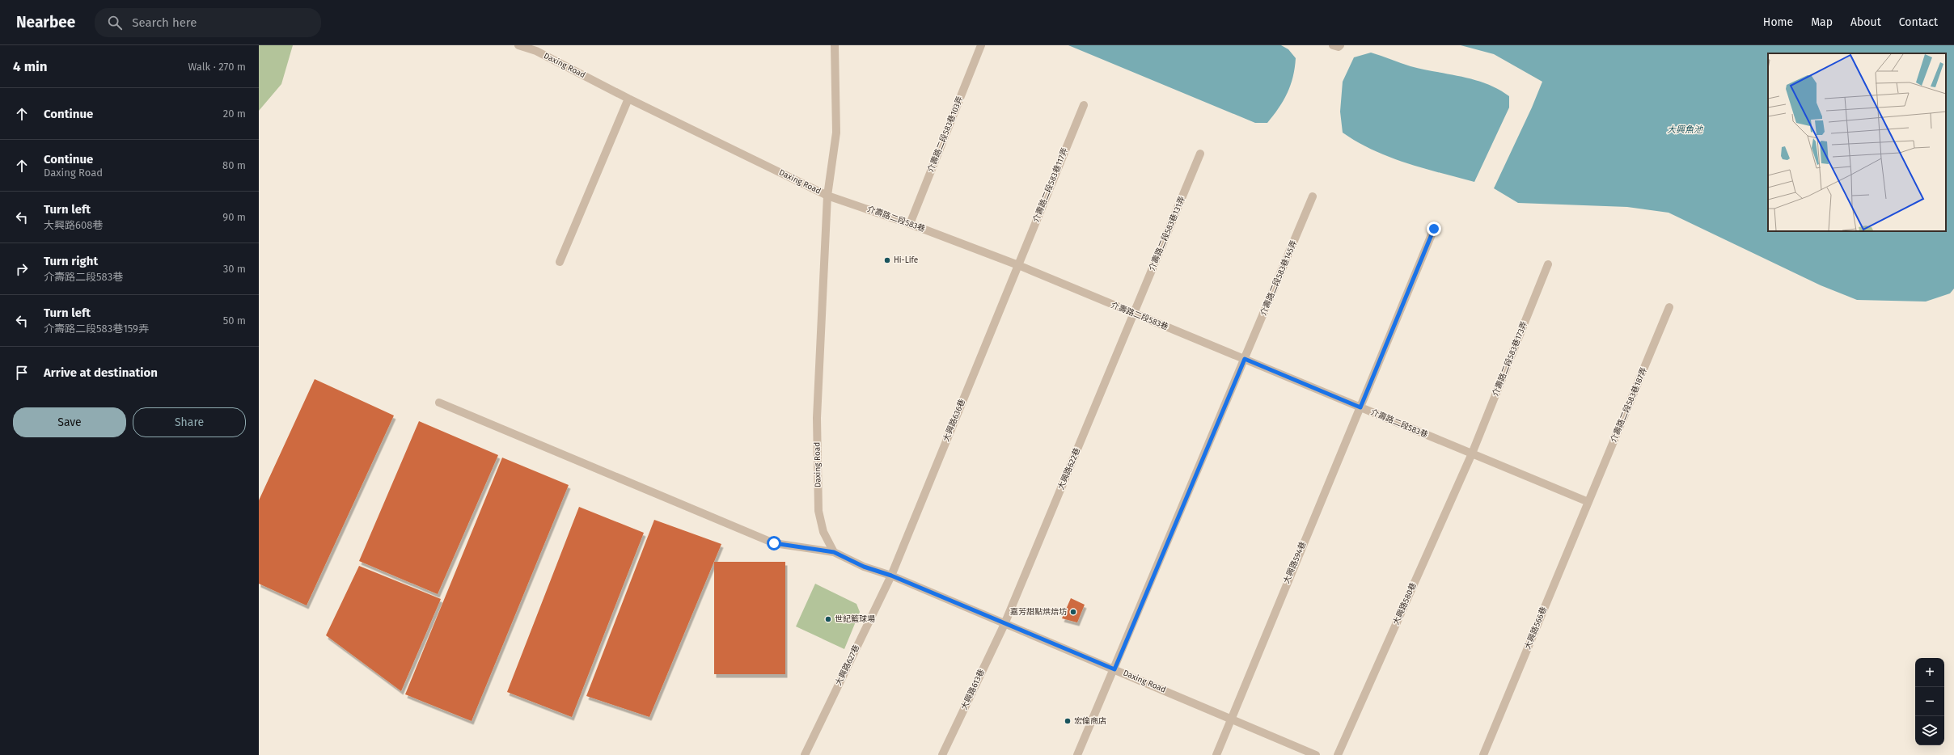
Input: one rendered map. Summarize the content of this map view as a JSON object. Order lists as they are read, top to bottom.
{
  "streets": {
    "street": [
      "Daxing Road",
      "介壽路二段583巷103弄",
      "介壽路二段583巷117弄",
      "介壽路二段583巷",
      "介壽路二段583巷131弄",
      "介壽路二段583巷145弄",
      "介壽路二段583巷173弄",
      "介壽路二段583巷187弄",
      "大興路636巷",
      "大興路622巷",
      "大興路594巷",
      "大興路580巷",
      "大興路566巷",
      "大興路627巷",
      "大興路613巷"
    ]
  },
  "crossings": [
    ["Daxing Road", "介壽路二段583巷"],
    ["Daxing Road", "介壽路二段583巷145弄"],
    ["Daxing Road", "大興路636巷"],
    ["Daxing Road", "大興路622巷"],
    ["Daxing Road", "大興路594巷"],
    ["Daxing Road", "大興路627巷"],
    ["Daxing Road", "大興路613巷"],
    ["介壽路二段583巷103弄", "介壽路二段583巷"],
    ["介壽路二段583巷117弄", "介壽路二段583巷"],
    ["介壽路二段583巷117弄", "大興路636巷"],
    ["介壽路二段583巷", "介壽路二段583巷131弄"],
    ["介壽路二段583巷", "介壽路二段583巷145弄"],
    ["介壽路二段583巷", "介壽路二段583巷173弄"],
    ["介壽路二段583巷", "介壽路二段583巷187弄"],
    ["介壽路二段583巷", "大興路636巷"],
    ["介壽路二段583巷", "大興路622巷"],
    ["介壽路二段583巷", "大興路594巷"],
    ["介壽路二段583巷", "大興路580巷"],
    ["介壽路二段583巷", "大興路566巷"],
    ["介壽路二段583巷131弄", "大興路622巷"],
    ["介壽路二段583巷173弄", "大興路580巷"],
    ["介壽路二段583巷187弄", "大興路566巷"],
    ["大興路636巷", "大興路627巷"],
    ["大興路622巷", "大興路613巷"]
  ],
  "water": ["大興魚池"],
  "places": [
    "Hi-Life",
    "嘉芳甜點烘焙坊",
    "世紀籃球場",
    "宏倫商店"
  ],
  "page": {
    "header": "Nearbee",
    "search": "Search here",
    "nav": [
      "Home",
      "Map",
      "About",
      "Contact"
    ],
    "heading": ["4 min", "Walk · 270 m"],
    "list": [
      ["Continue", "20 m"],
      ["Continue", "Daxing Road", "80 m"],
      ["Turn left", "大興路608巷", "90 m"],
      ["Turn right", "介壽路二段583巷", "30 m"],
      ["Turn left", "介壽路二段583巷159弄", "50 m"],
      "Arrive at destination"
    ],
    "buttons": ["Save", "Share"],
    "map_buttons": ["+", "−"]
  }
}
